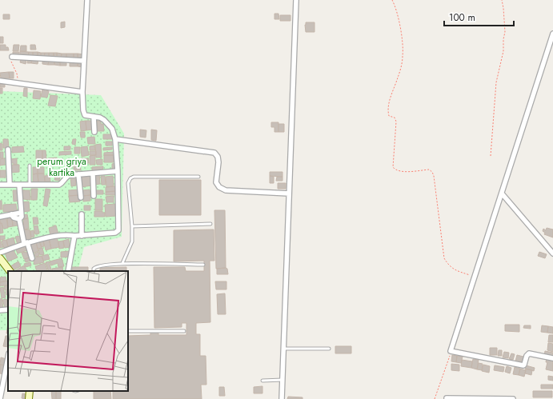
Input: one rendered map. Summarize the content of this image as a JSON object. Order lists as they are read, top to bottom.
{
  "parks": ["perum griya kartika"],
  "scale_bar": "100 m"
}
